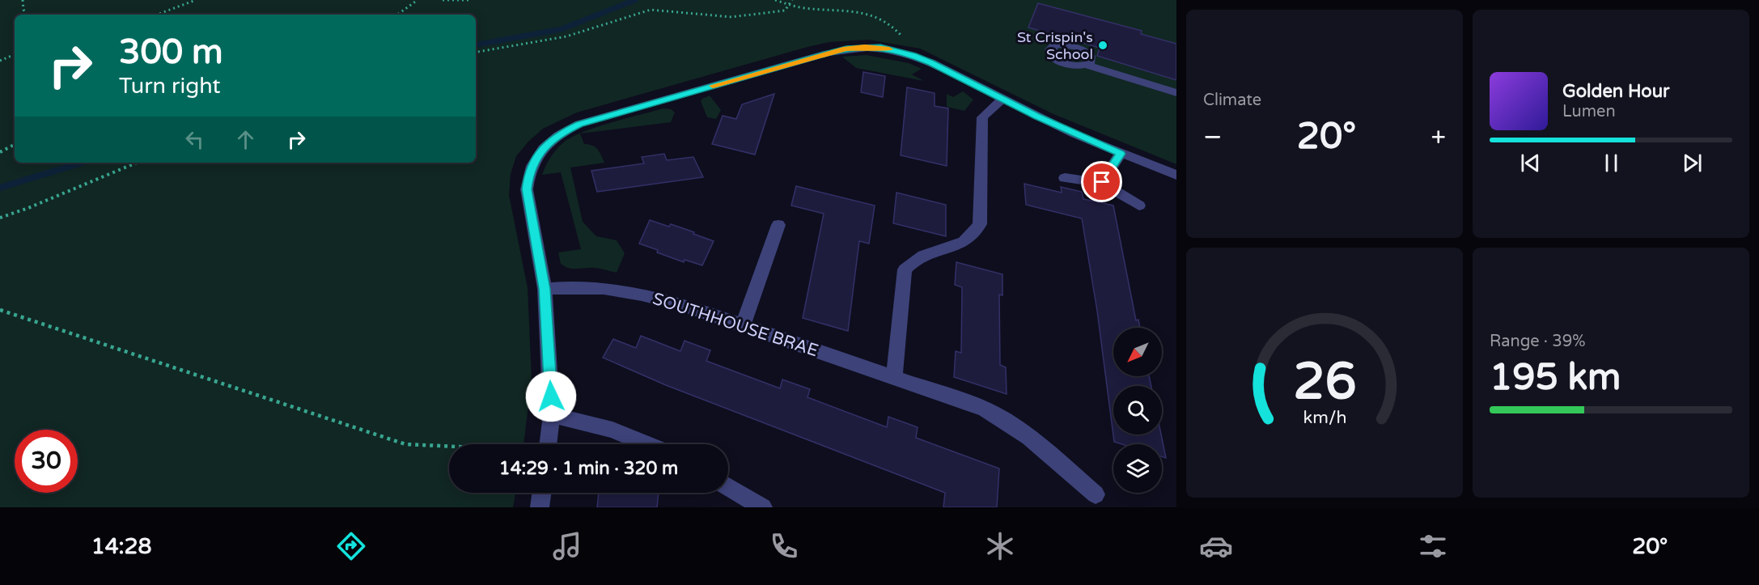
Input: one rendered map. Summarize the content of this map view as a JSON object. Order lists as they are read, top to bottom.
{
  "streets": {
    "street": ["SOUTHHOUSE BRAE"]
  },
  "places": ["St Crispin's School"],
  "north": "bottom left",
  "page": {
    "tile": [
      "Climate",
      ["Range · 39%", "195 km"]
    ],
    "turn": ["300 m", "Turn right"],
    "song": ["Golden Hour", "Lumen"],
    "heat": ["−", "20°", "+"],
    "limit": "30",
    "trip": "14:29 · 1 min · 320 m",
    "tabs": ["14:28", "20°"],
    "gauge": ["26", "km/h"]
  }
}
